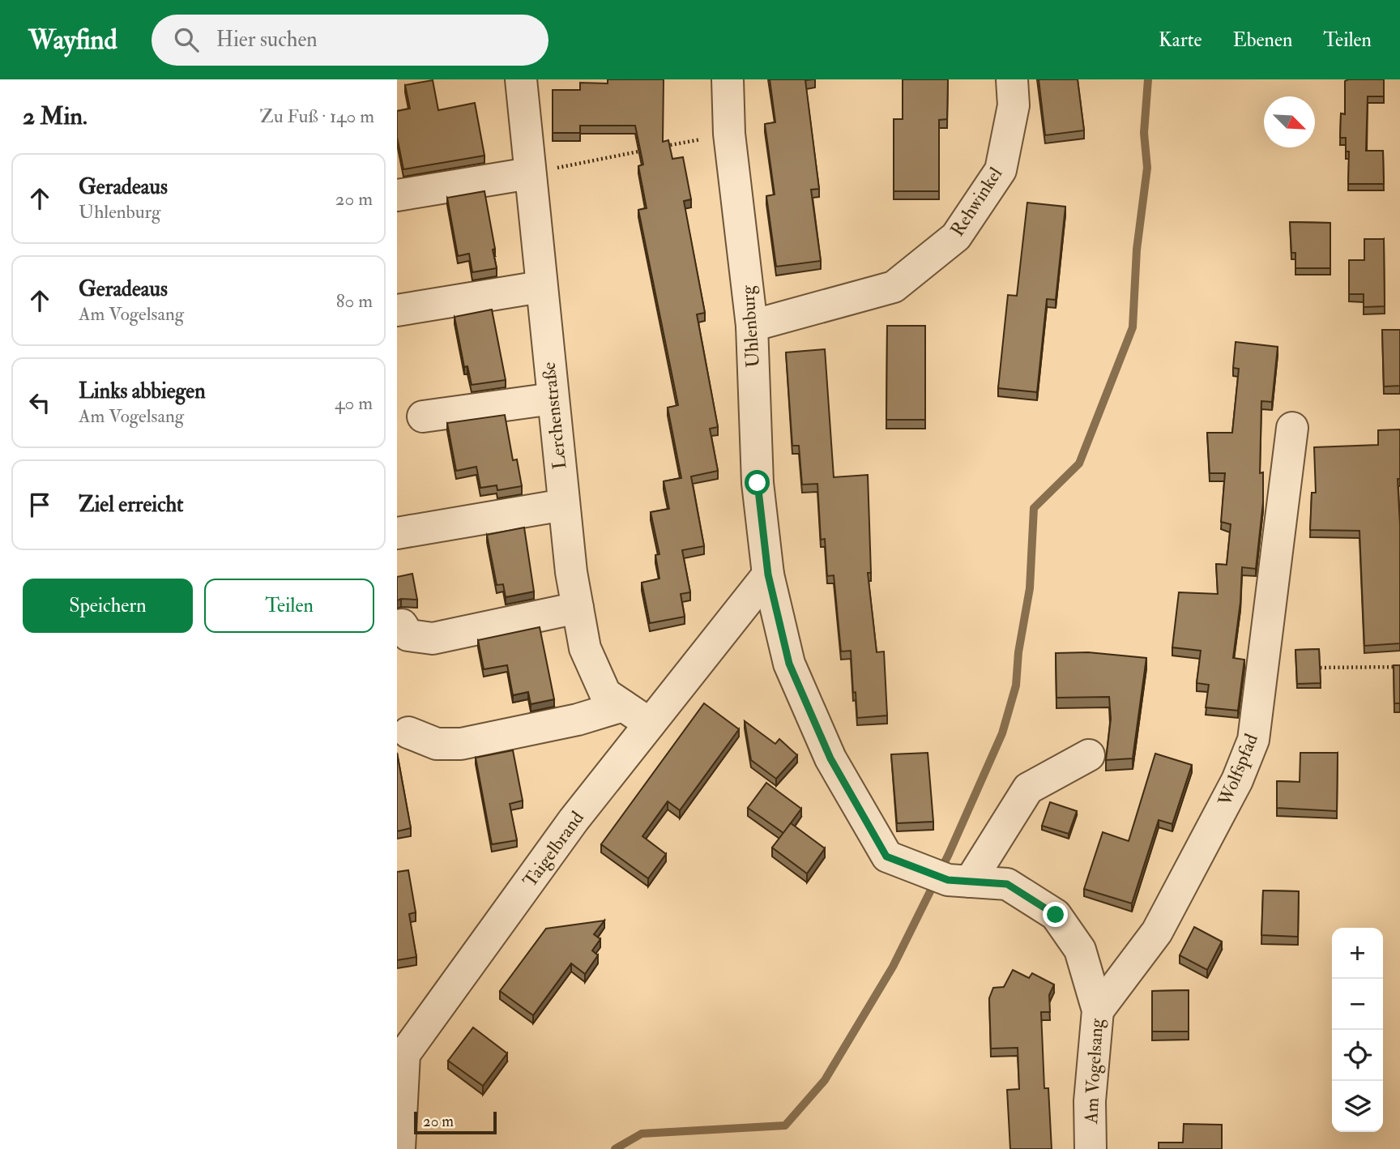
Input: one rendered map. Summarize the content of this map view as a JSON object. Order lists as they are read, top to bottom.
{
  "streets": {
    "street": [
      "Rehwinkel",
      "Uhlenburg",
      "Lerchenstraße",
      "Wolfspfad",
      "Taigelbrand",
      "Am Vogelsang"
    ]
  },
  "crossings": [
    ["Rehwinkel", "Uhlenburg"],
    ["Uhlenburg", "Taigelbrand"],
    ["Uhlenburg", "Am Vogelsang"],
    ["Lerchenstraße", "Taigelbrand"],
    ["Wolfspfad", "Am Vogelsang"],
    ["Taigelbrand", "Am Vogelsang"]
  ],
  "scale_bar": "20 m",
  "north": "bottom right",
  "page": {
    "header": "Wayfind",
    "search": "Hier suchen",
    "nav": ["Karte", "Ebenen", "Teilen"],
    "heading": ["2 Min.", "Zu Fuß · 140 m"],
    "list": [
      ["Geradeaus", "Uhlenburg", "20 m"],
      ["Geradeaus", "Am Vogelsang", "80 m"],
      ["Links abbiegen", "Am Vogelsang", "40 m"],
      "Ziel erreicht"
    ],
    "buttons": ["Speichern", "Teilen"],
    "map_buttons": ["+", "−"],
    "scale": "20 m"
  }
}
